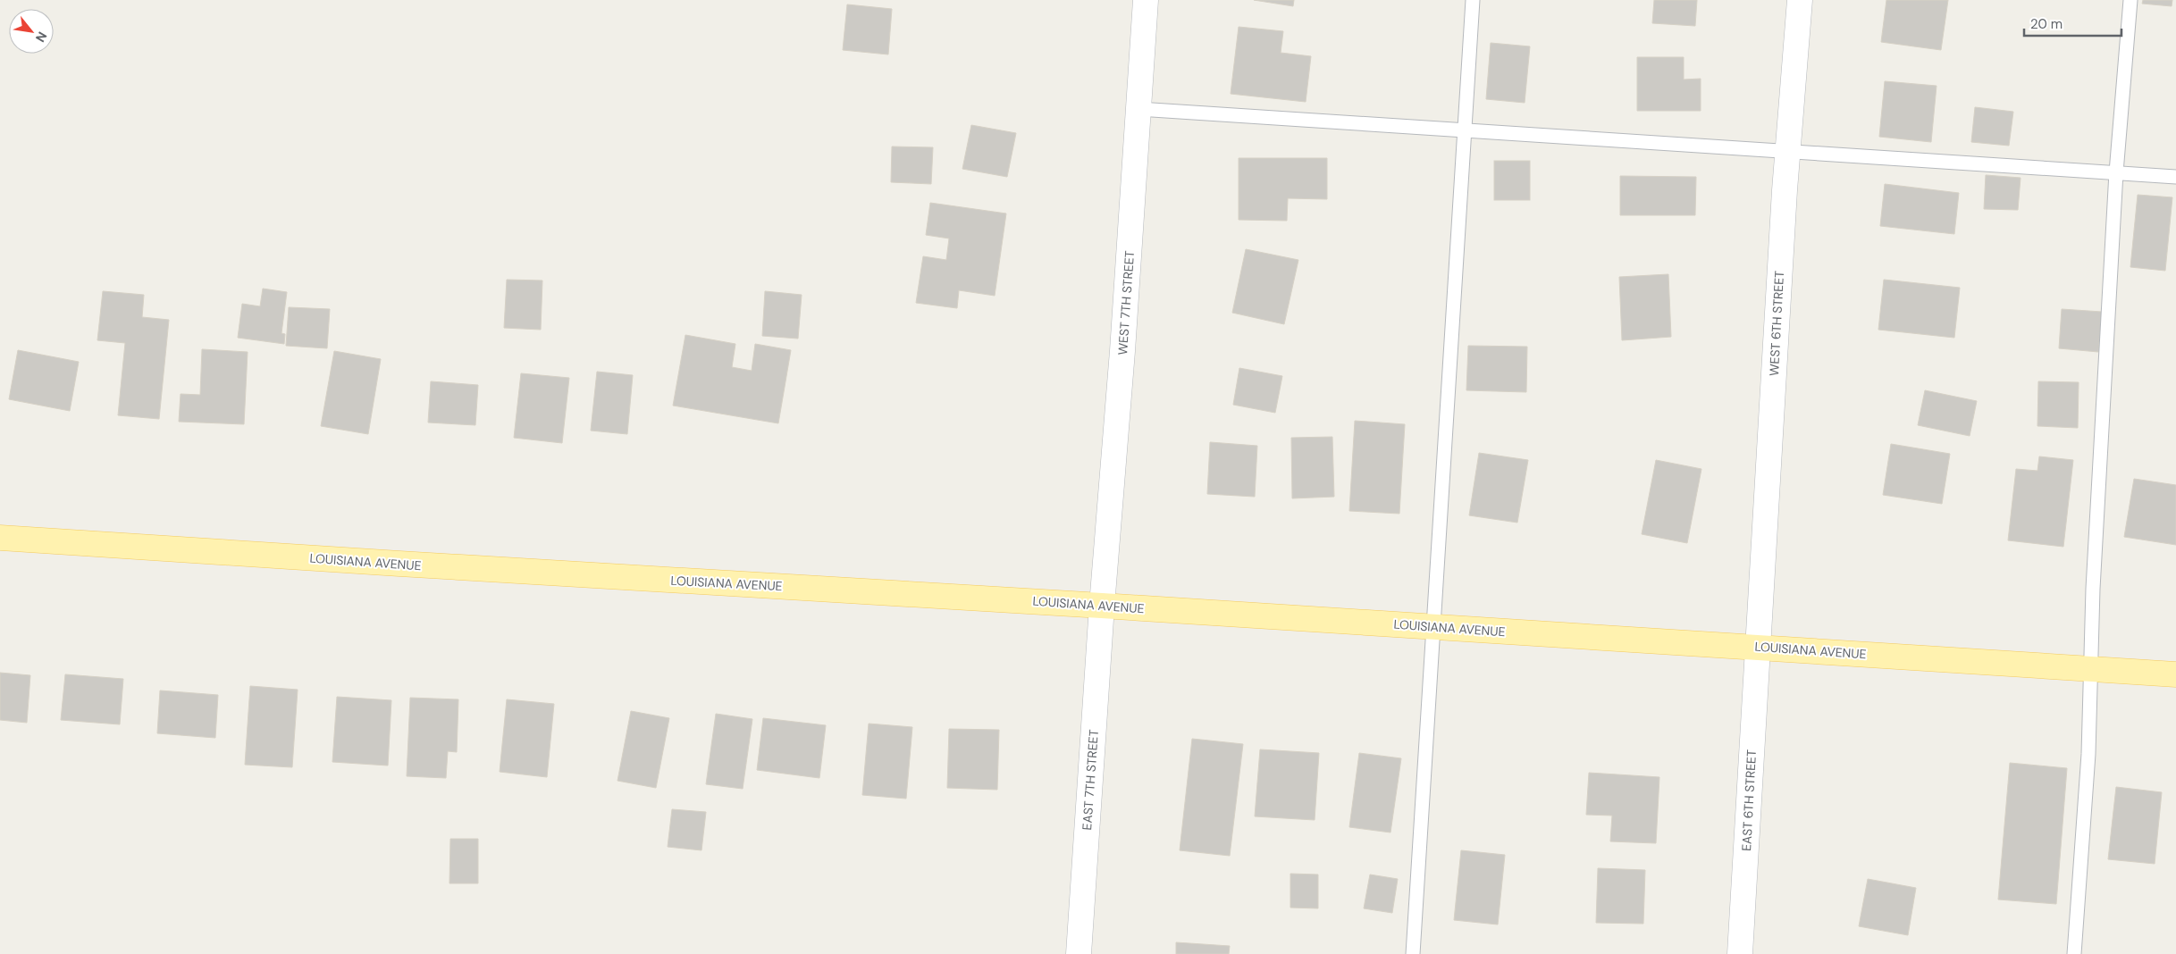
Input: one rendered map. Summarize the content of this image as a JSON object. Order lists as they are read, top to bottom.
{
  "streets": {
    "main road": ["LOUISIANA AVENUE"],
    "street": [
      "WEST 7TH STREET",
      "WEST 6TH STREET",
      "EAST 7TH STREET",
      "EAST 6TH STREET"
    ]
  },
  "crossings": [
    ["WEST 7TH STREET", "LOUISIANA AVENUE"],
    ["WEST 7TH STREET", "EAST 7TH STREET"],
    ["WEST 6TH STREET", "LOUISIANA AVENUE"],
    ["WEST 6TH STREET", "EAST 6TH STREET"],
    ["LOUISIANA AVENUE", "EAST 7TH STREET"],
    ["LOUISIANA AVENUE", "EAST 6TH STREET"]
  ],
  "scale_bar": "20 m",
  "north": "bottom right"
}
